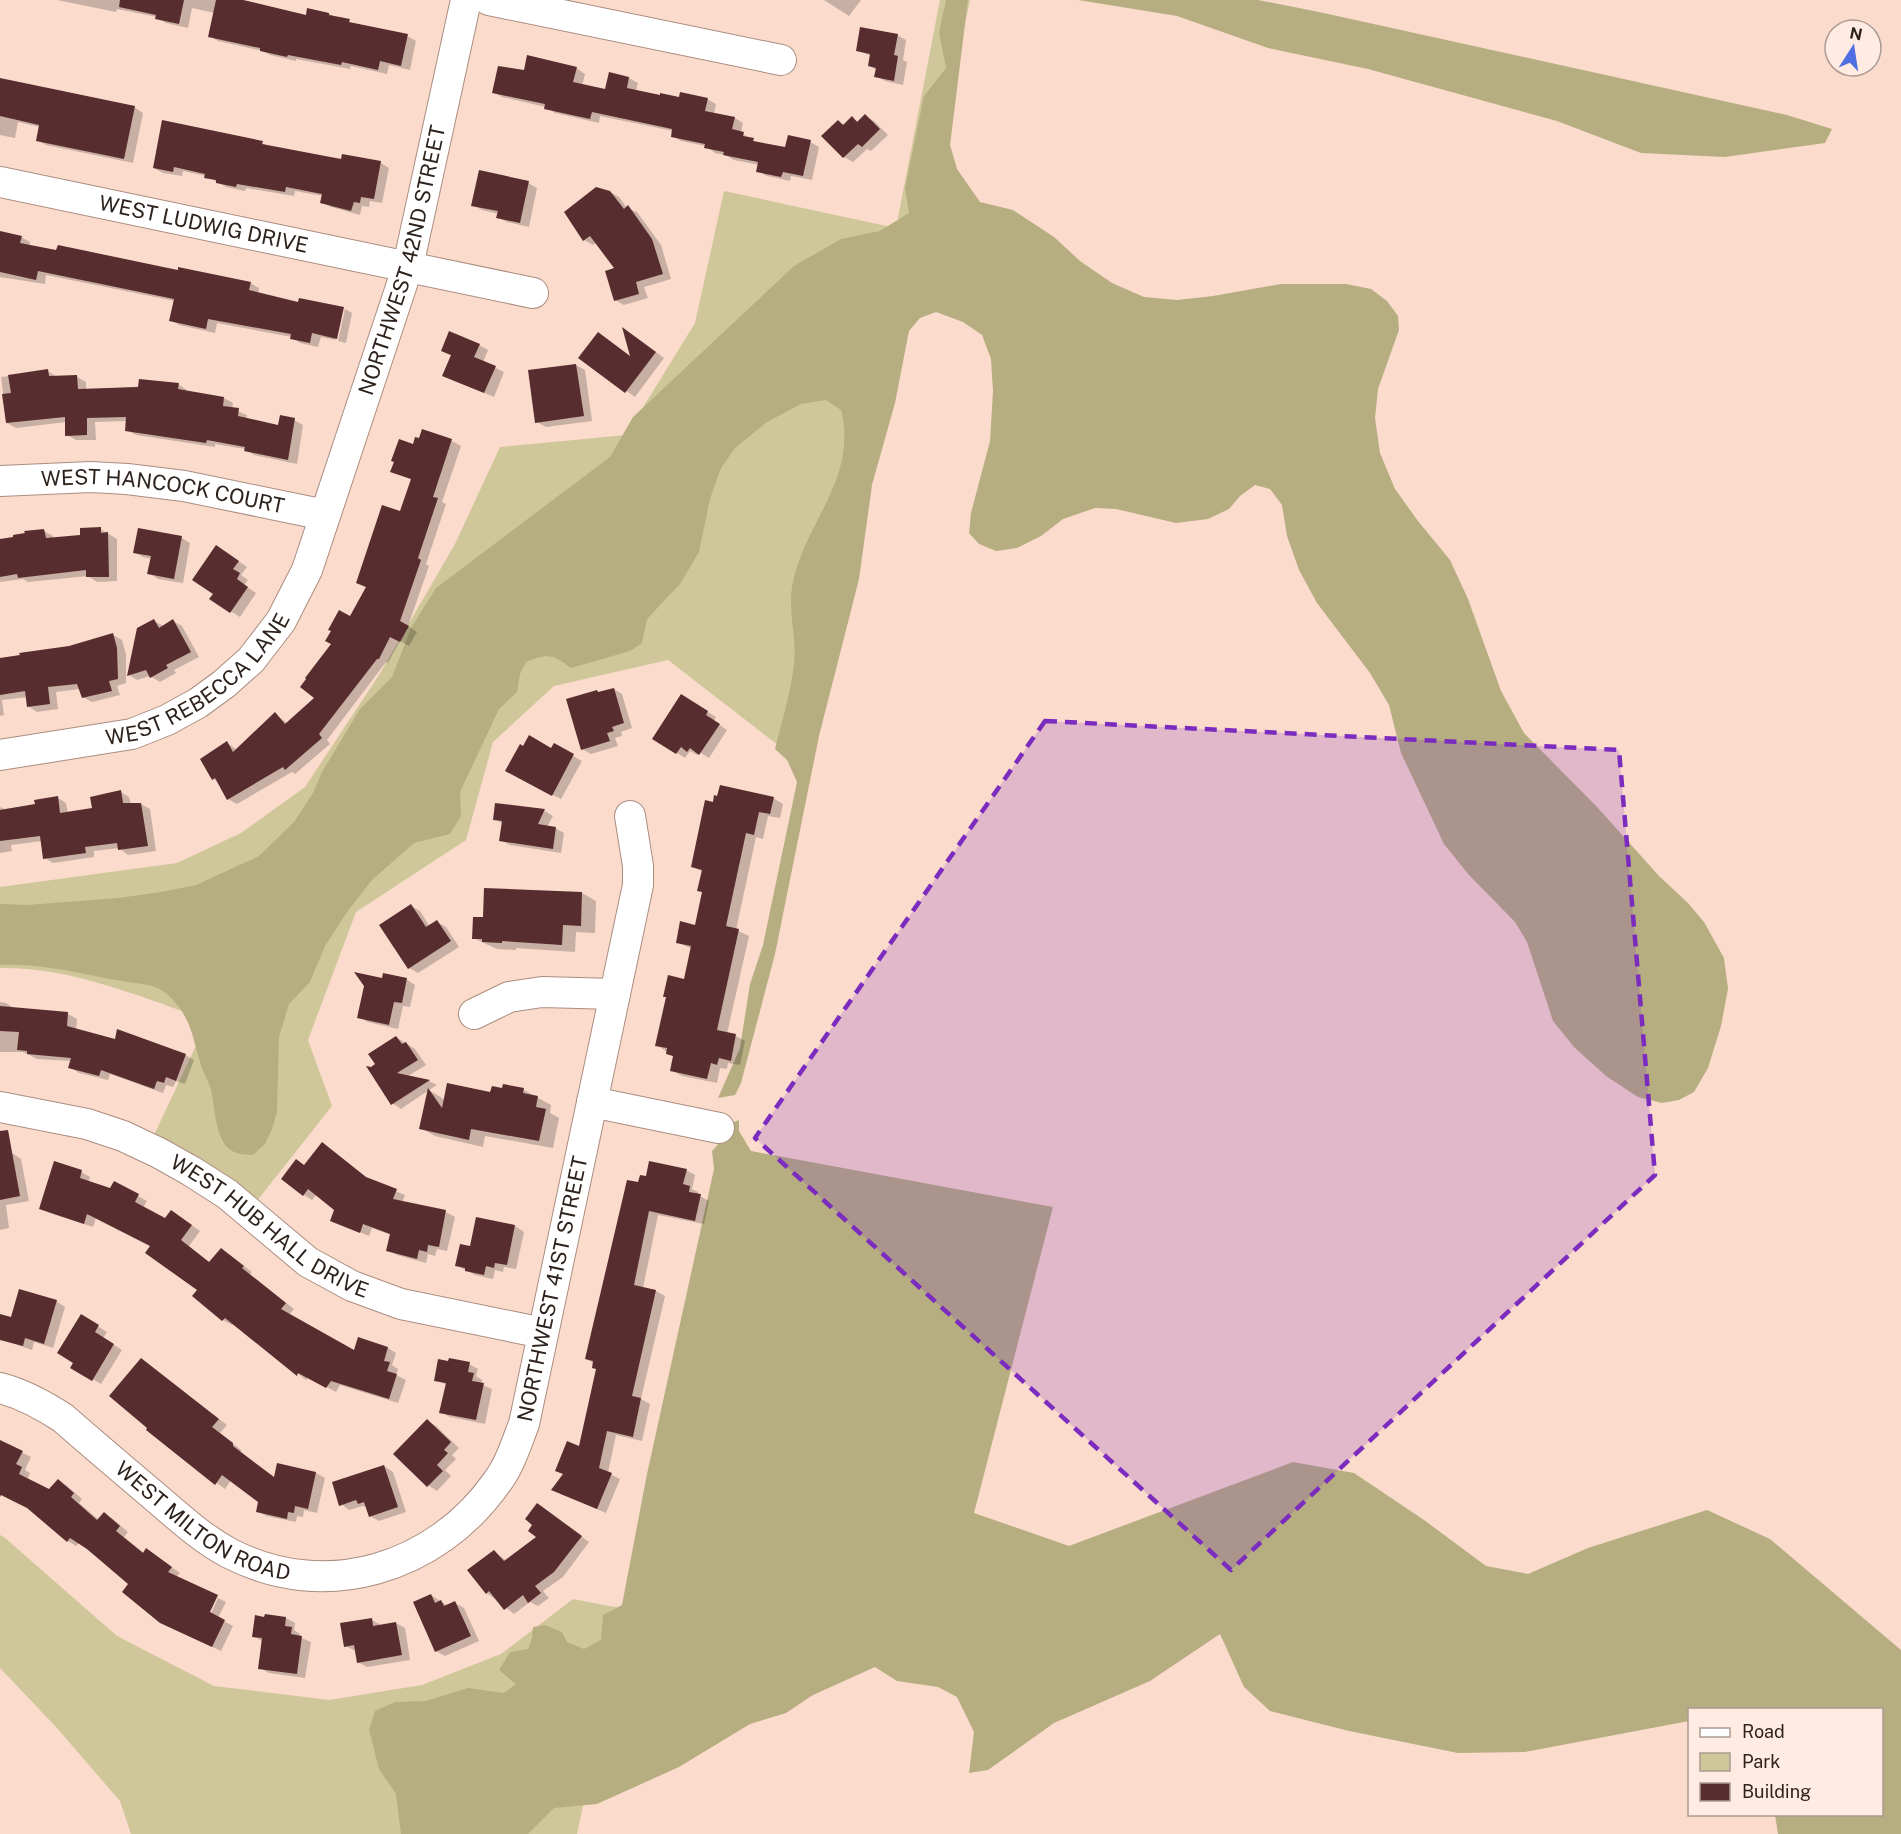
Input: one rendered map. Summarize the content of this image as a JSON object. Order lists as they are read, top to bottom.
{
  "streets": {
    "street": [
      "WEST LUDWIG DRIVE",
      "NORTHWEST 42ND STREET",
      "WEST HANCOCK COURT",
      "WEST REBECCA LANE",
      "WEST HUB HALL DRIVE",
      "NORTHWEST 41ST STREET",
      "WEST MILTON ROAD"
    ]
  },
  "crossings": [
    ["WEST LUDWIG DRIVE", "NORTHWEST 42ND STREET"],
    ["NORTHWEST 42ND STREET", "WEST HANCOCK COURT"],
    ["NORTHWEST 42ND STREET", "WEST REBECCA LANE"],
    ["WEST HANCOCK COURT", "WEST REBECCA LANE"],
    ["WEST HUB HALL DRIVE", "NORTHWEST 41ST STREET"],
    ["NORTHWEST 41ST STREET", "WEST MILTON ROAD"]
  ],
  "legend": ["Road", "Park", "Building"],
  "north": "top"
}
